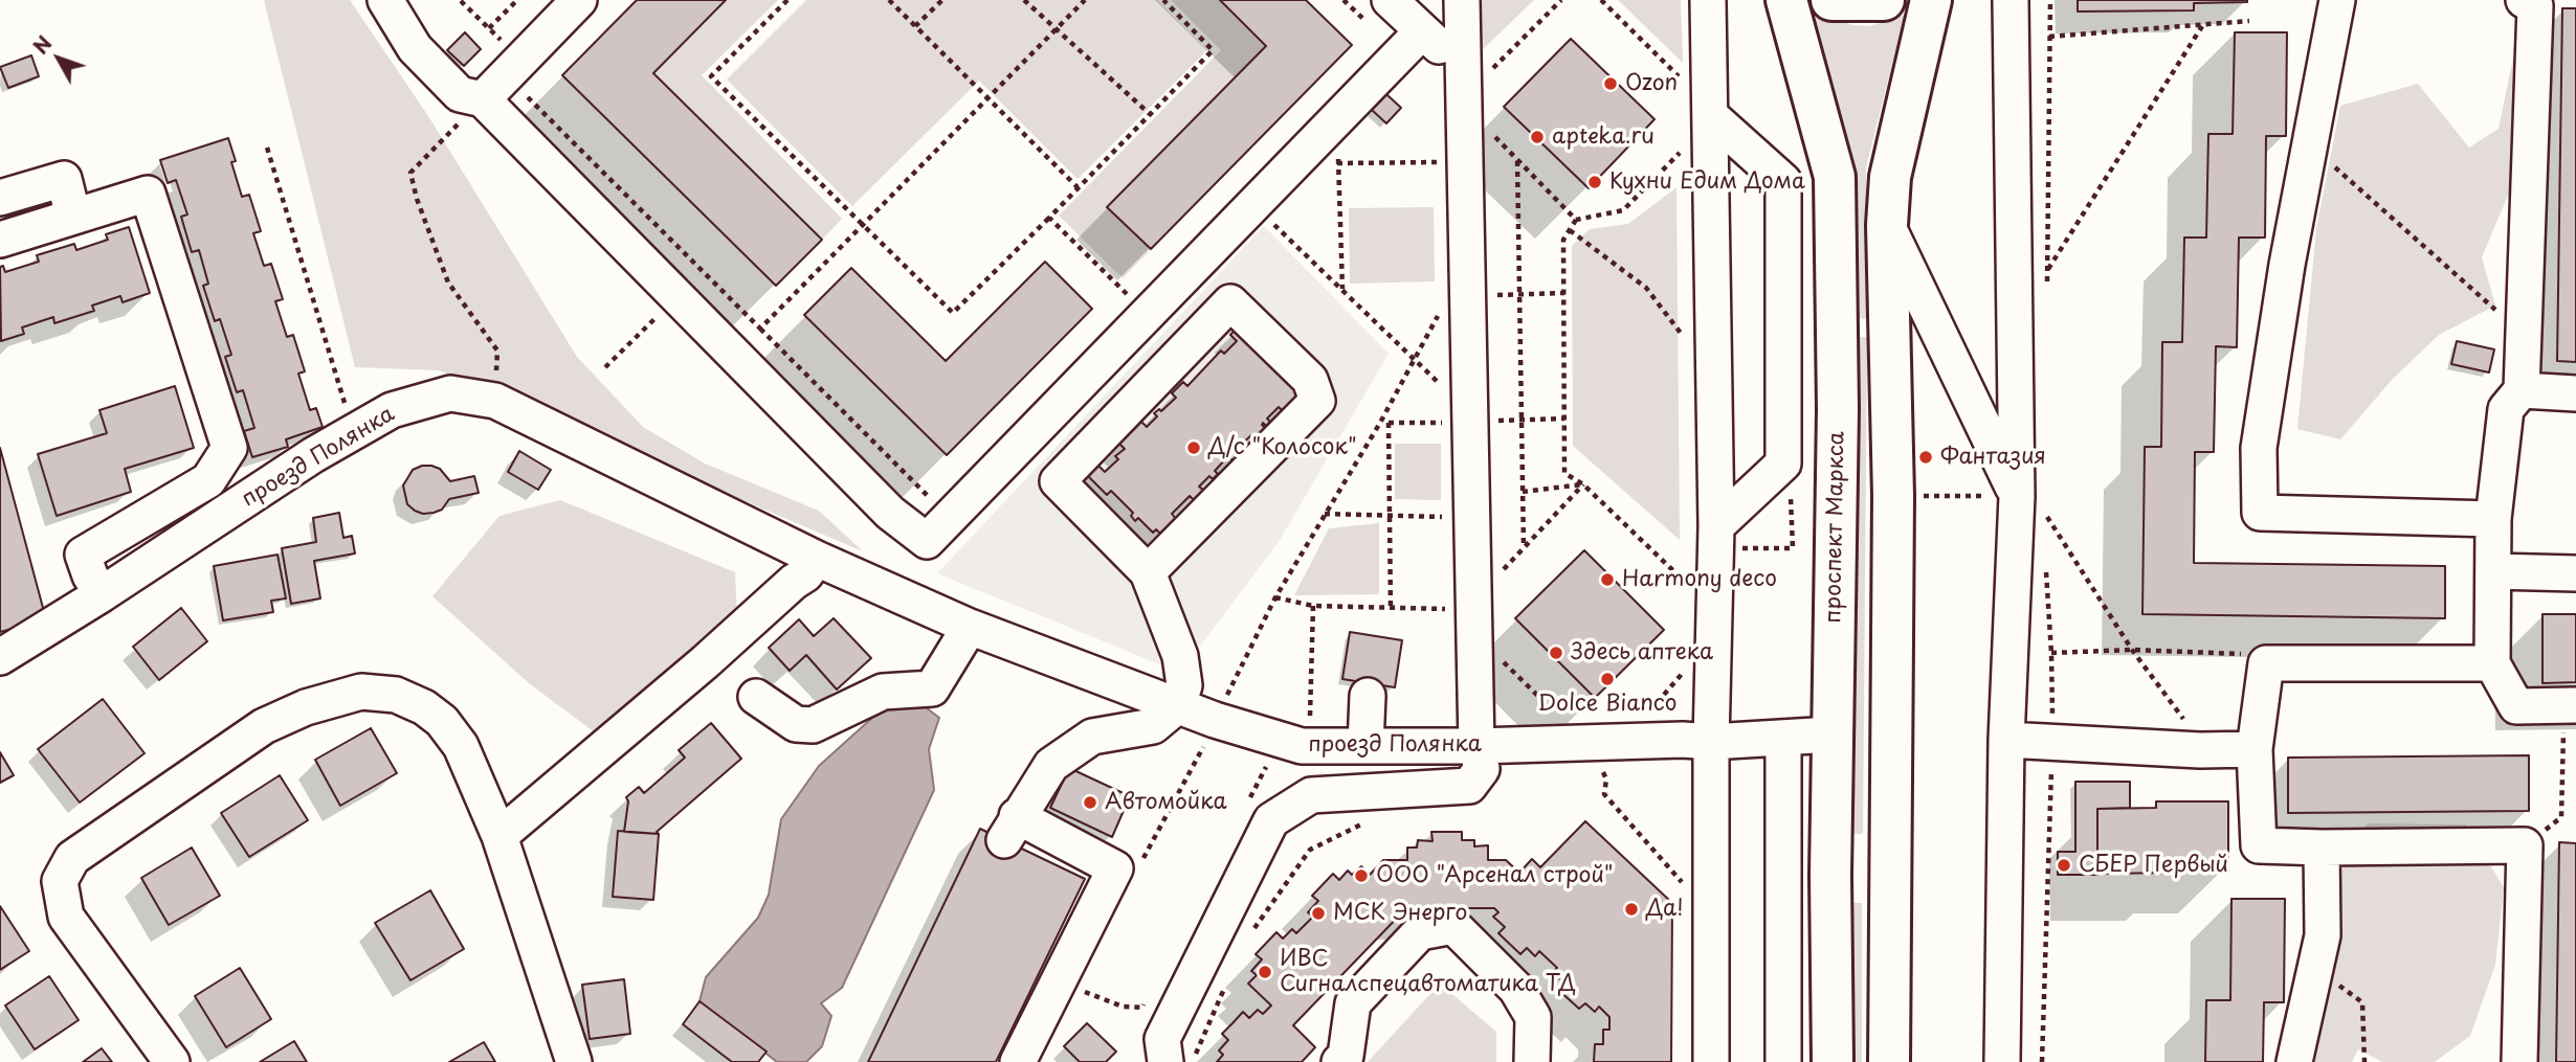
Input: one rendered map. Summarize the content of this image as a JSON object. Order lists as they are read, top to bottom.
{
  "streets": {
    "main road": ["проспект Маркса"],
    "street": ["проезд Полянка"]
  },
  "crossings": [
    ["проезд Полянка", "проспект Маркса"]
  ],
  "places": [
    "Ozon",
    "apteka.ru",
    "Кухни Едим Дома",
    "Д/с \"Колосок\"",
    "Фантазия",
    "Harmony deco",
    "Здесь аптека",
    "Dolce Bianco",
    "Автомойка",
    "СБЕР Первый",
    "ООО \"Арсенал строй\"",
    "Да!",
    "МСК Энерго",
    "ИВС Сигналспецавтоматика ТД"
  ],
  "north": "top left"
}
